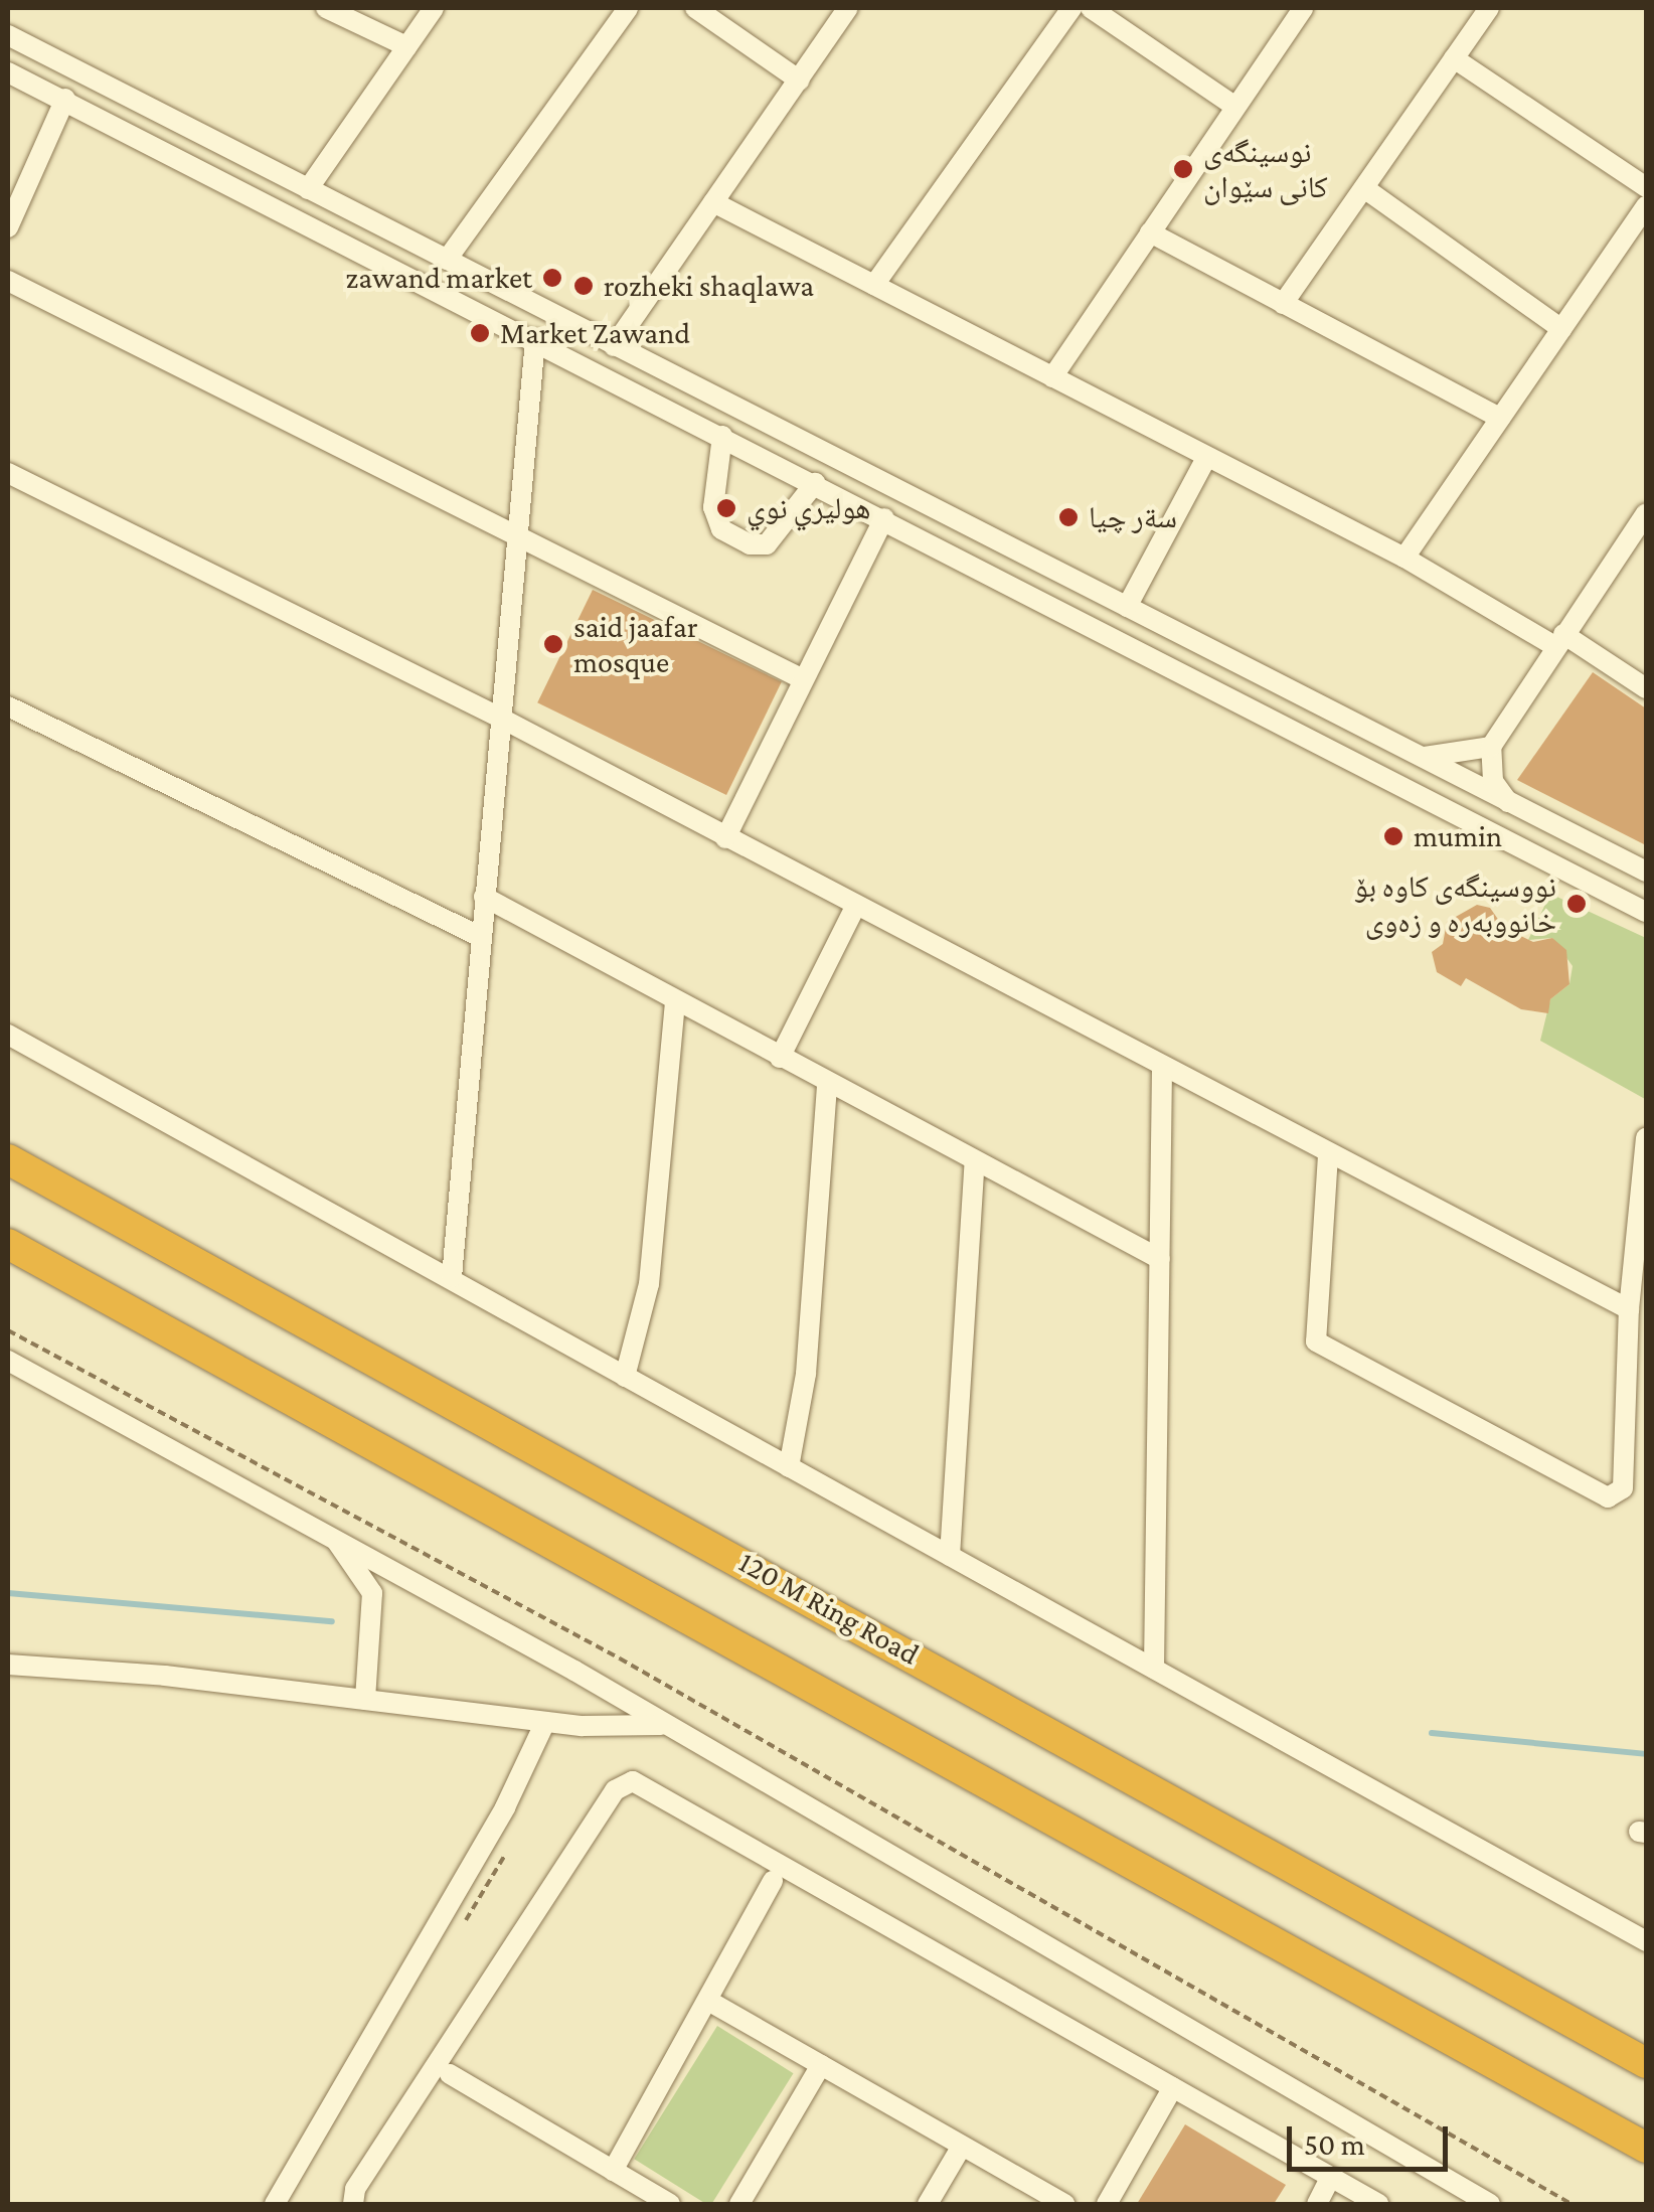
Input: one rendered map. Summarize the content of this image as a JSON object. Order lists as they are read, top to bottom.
{
  "streets": {
    "highway": ["120 M Ring Road"]
  },
  "places": [
    "نوسینگەی کانی سێوان",
    "zawand market",
    "rozheki shaqlawa",
    "Market Zawand",
    "هوليري نوي",
    "سةر چيا",
    "said jaafar mosque",
    "mumin",
    "نووسینگەی کاوە بۆ خانووبەرە و زەوی"
  ],
  "scale_bar": "50 m"
}
